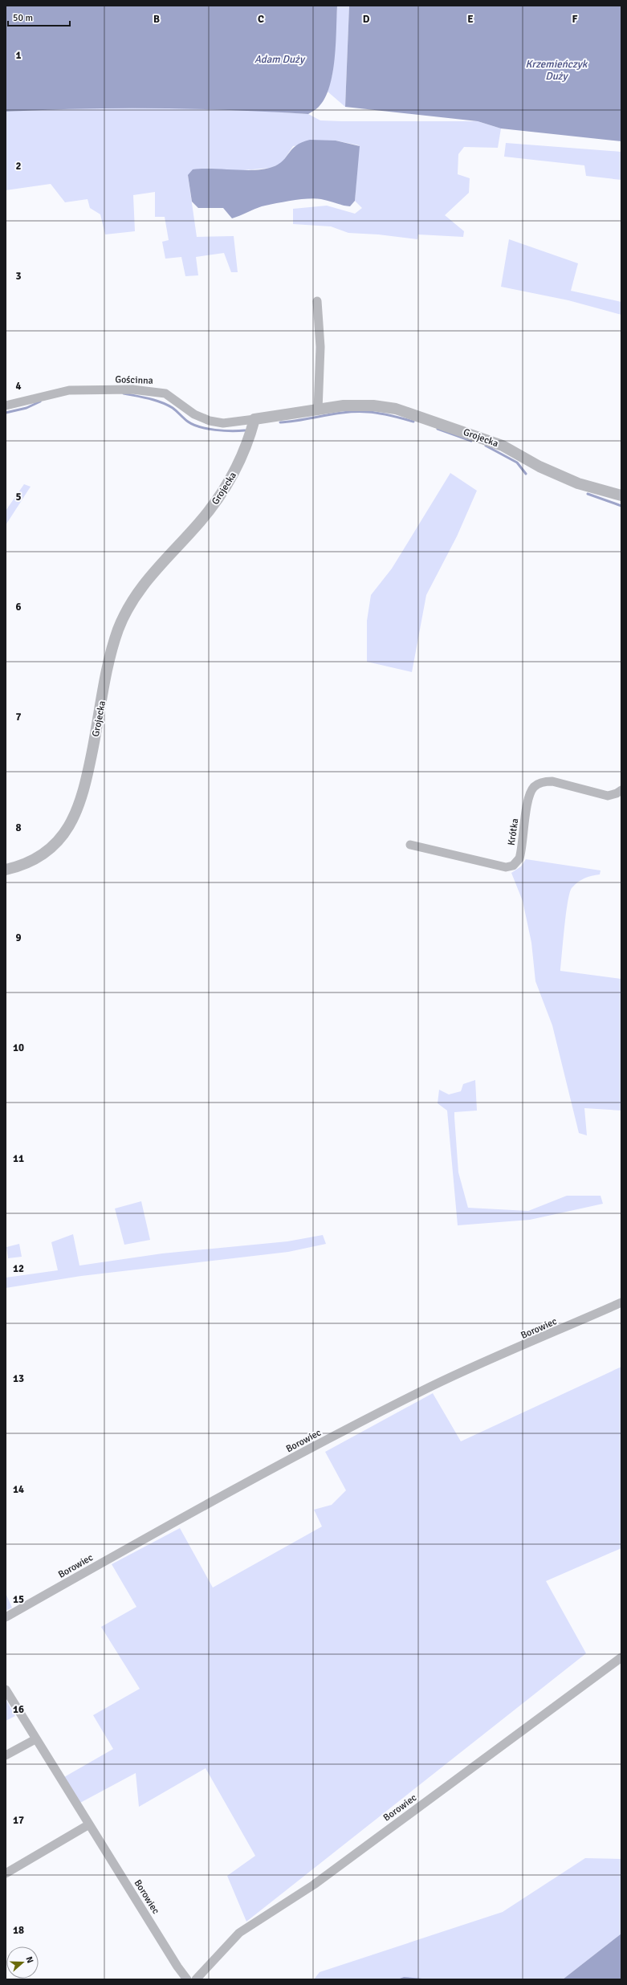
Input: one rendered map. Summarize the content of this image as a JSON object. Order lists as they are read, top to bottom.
{
  "streets": {
    "street": [
      "Gościnna",
      "Grojecka",
      "Krótka",
      "Borowiec"
    ]
  },
  "crossings": [
    ["Gościnna", "Grojecka"]
  ],
  "water": ["Adam Duży", "Krzemieńczyk Duży"],
  "scale_bar": "50 m",
  "north": "right",
  "grid": {
    "columns": [
      "B",
      "C",
      "D",
      "E",
      "F"
    ],
    "rows": [
      "1",
      "2",
      "3",
      "4",
      "5",
      "6",
      "7",
      "8",
      "9",
      "10",
      "11",
      "12",
      "13",
      "14",
      "15",
      "16",
      "17",
      "18"
    ]
  }
}
